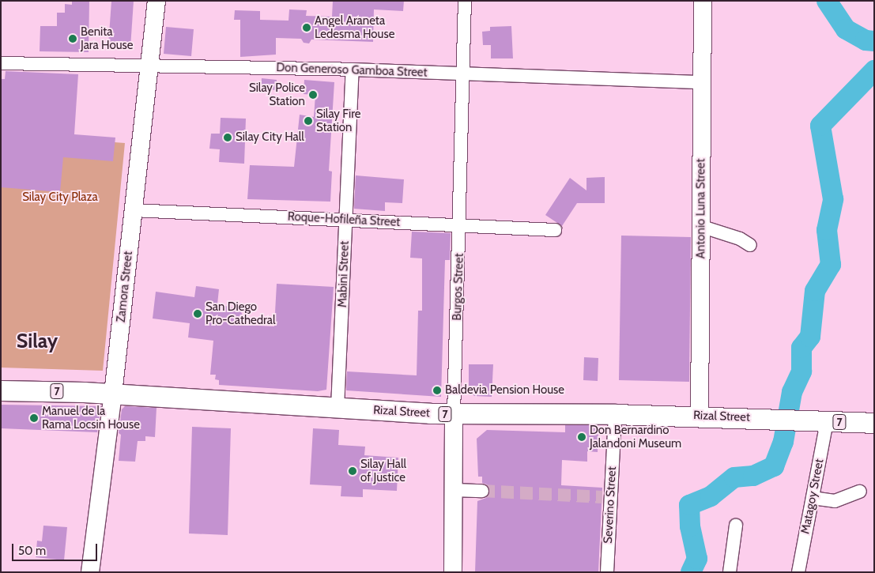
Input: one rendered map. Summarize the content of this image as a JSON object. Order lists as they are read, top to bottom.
{
  "streets": {
    "main road": ["7", "Rizal Street"],
    "street": [
      "Don Generoso Gamboa Street",
      "Antonio Luna Street",
      "Roque-Hofileña Street",
      "Mabini Street",
      "Zamora Street",
      "Burgos Street",
      "Matagoy Street",
      "Severino Street"
    ]
  },
  "crossings": [
    ["Don Generoso Gamboa Street", "Antonio Luna Street"],
    ["Don Generoso Gamboa Street", "Mabini Street"],
    ["Don Generoso Gamboa Street", "Zamora Street"],
    ["Don Generoso Gamboa Street", "Burgos Street"],
    ["Antonio Luna Street", "Rizal Street"],
    ["Roque-Hofileña Street", "Mabini Street"],
    ["Roque-Hofileña Street", "Zamora Street"],
    ["Roque-Hofileña Street", "Burgos Street"],
    ["Mabini Street", "Rizal Street"],
    ["Zamora Street", "Rizal Street"],
    ["Burgos Street", "Rizal Street"],
    ["Rizal Street", "Matagoy Street"],
    ["Rizal Street", "Severino Street"]
  ],
  "districts": ["Silay"],
  "parks": ["Silay City Plaza"],
  "places": [
    "Angel Araneta Ledesma House",
    "Benita Jara House",
    "Silay Police Station",
    "Silay Fire Station",
    "Silay City Hall",
    "San Diego Pro-Cathedral",
    "Baldevia Pension House",
    "Manuel de la Rama Locsin House",
    "Don Bernardino Jalandoni Museum",
    "Silay Hall of Justice"
  ],
  "scale_bar": "50 m"
}
